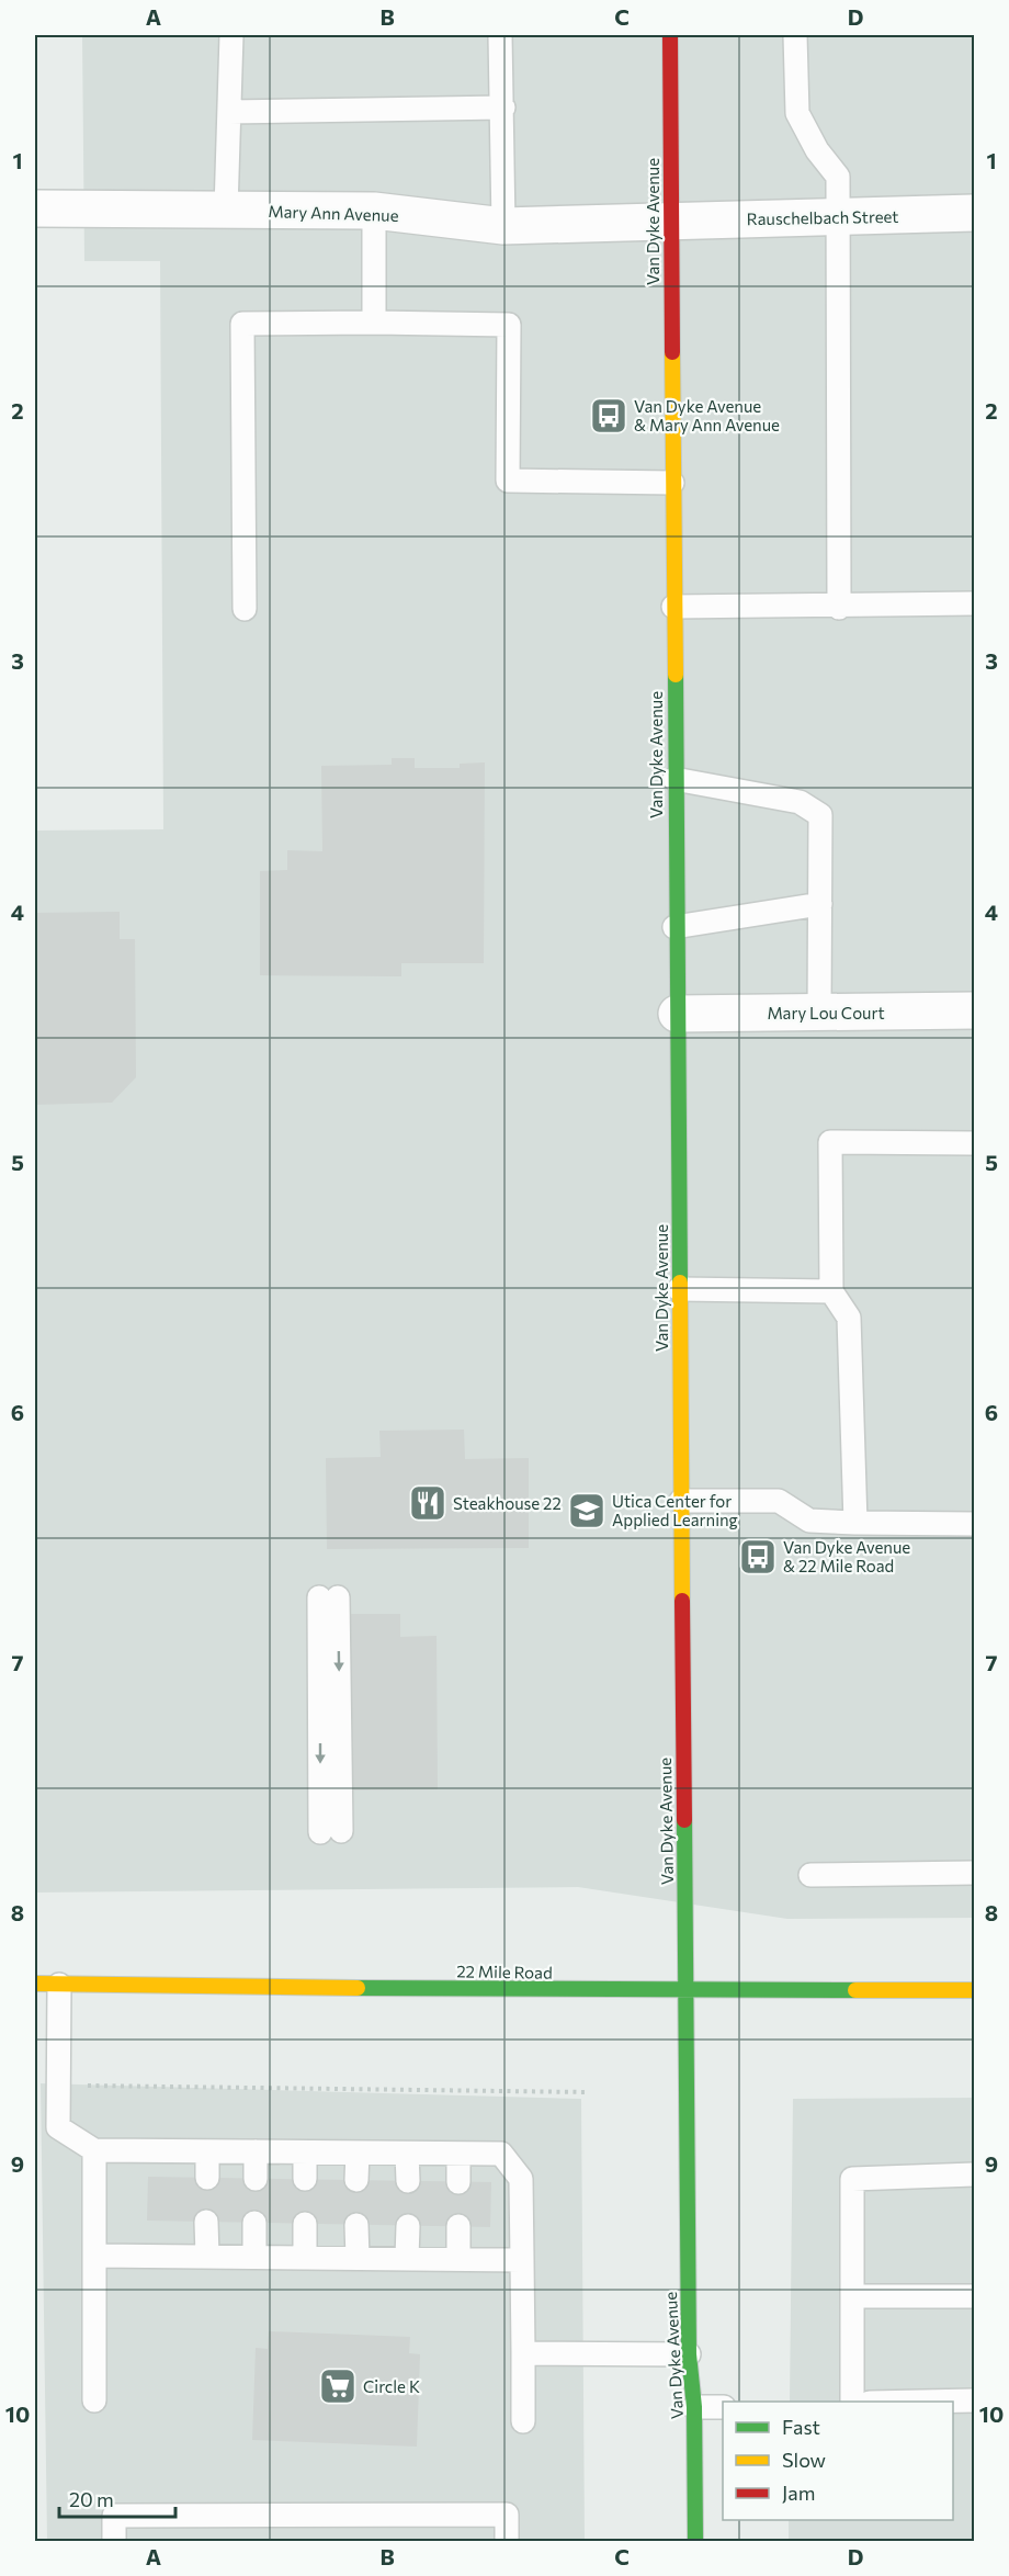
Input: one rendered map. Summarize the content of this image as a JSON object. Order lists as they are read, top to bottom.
{
  "streets": {
    "main road": ["Van Dyke Avenue", "22 Mile Road"],
    "street": ["Mary Ann Avenue", "Rauschelbach Street", "Mary Lou Court"]
  },
  "crossings": [
    ["Mary Ann Avenue", "Rauschelbach Street"],
    ["Mary Ann Avenue", "Van Dyke Avenue"],
    ["Rauschelbach Street", "Van Dyke Avenue"],
    ["Van Dyke Avenue", "Mary Lou Court"],
    ["Van Dyke Avenue", "22 Mile Road"]
  ],
  "places": {
    "bus stop": ["Van Dyke Avenue & Mary Ann Avenue", "Van Dyke Avenue & 22 Mile Road"],
    "restaurant": ["Steakhouse 22"],
    "school or university": ["Utica Center for Applied Learning"],
    "supermarket": ["Circle K"]
  },
  "legend": ["Fast", "Slow", "Jam"],
  "scale_bar": "20 m",
  "grid": {
    "columns": [
      "A",
      "B",
      "C",
      "D"
    ],
    "rows": [
      "1",
      "2",
      "3",
      "4",
      "5",
      "6",
      "7",
      "8",
      "9",
      "10"
    ]
  }
}
